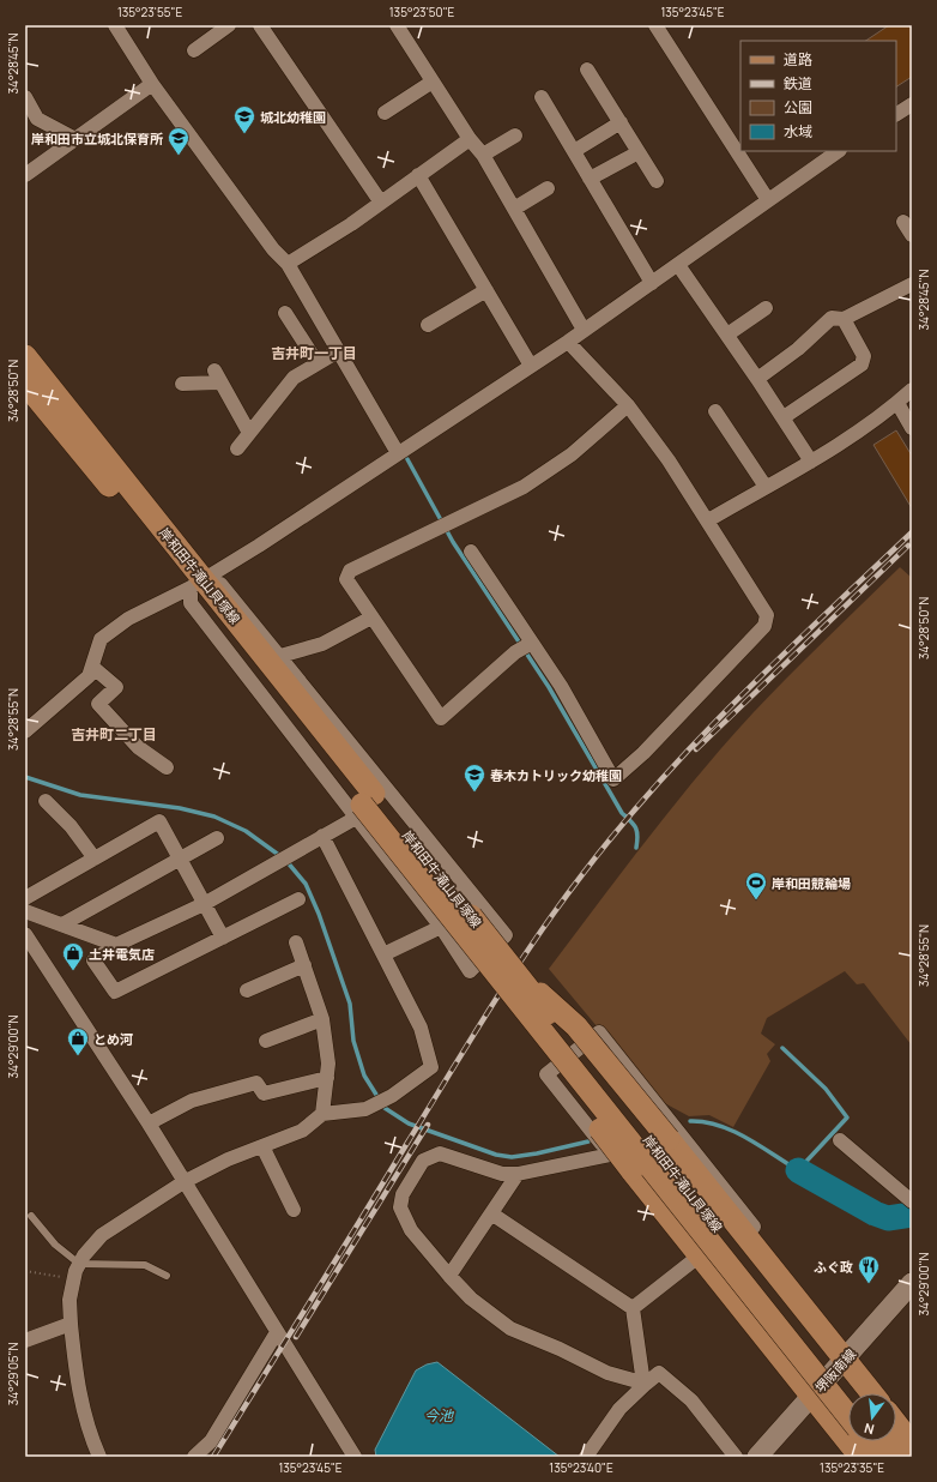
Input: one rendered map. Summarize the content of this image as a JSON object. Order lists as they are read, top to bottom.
{
  "streets": {
    "main road": ["岸和田牛滝山貝塚線", "堺阪南線"]
  },
  "districts": ["吉井町一丁目", "吉井町二丁目"],
  "water": ["今池"],
  "places": {
    "school or university": ["城北幼稚園", "岸和田市立城北保育所", "春木カトリック幼稚園"],
    "sports": ["岸和田競輪場"],
    "shop": ["土井電気店", "とめ河"],
    "restaurant": ["ふぐ政"]
  },
  "legend": [
    "道路",
    "鉄道",
    "公園",
    "水域"
  ],
  "north": "bottom",
  "coordinates": [
    "135°23'55\"E",
    "135°23'50\"E",
    "135°23'45\"E",
    "34°28'45\"N",
    "34°28'50\"N",
    "34°28'55\"N",
    "34°29'00\"N",
    "34°29'05\"N",
    "135°23'40\"E",
    "135°23'35\"E"
  ]
}
